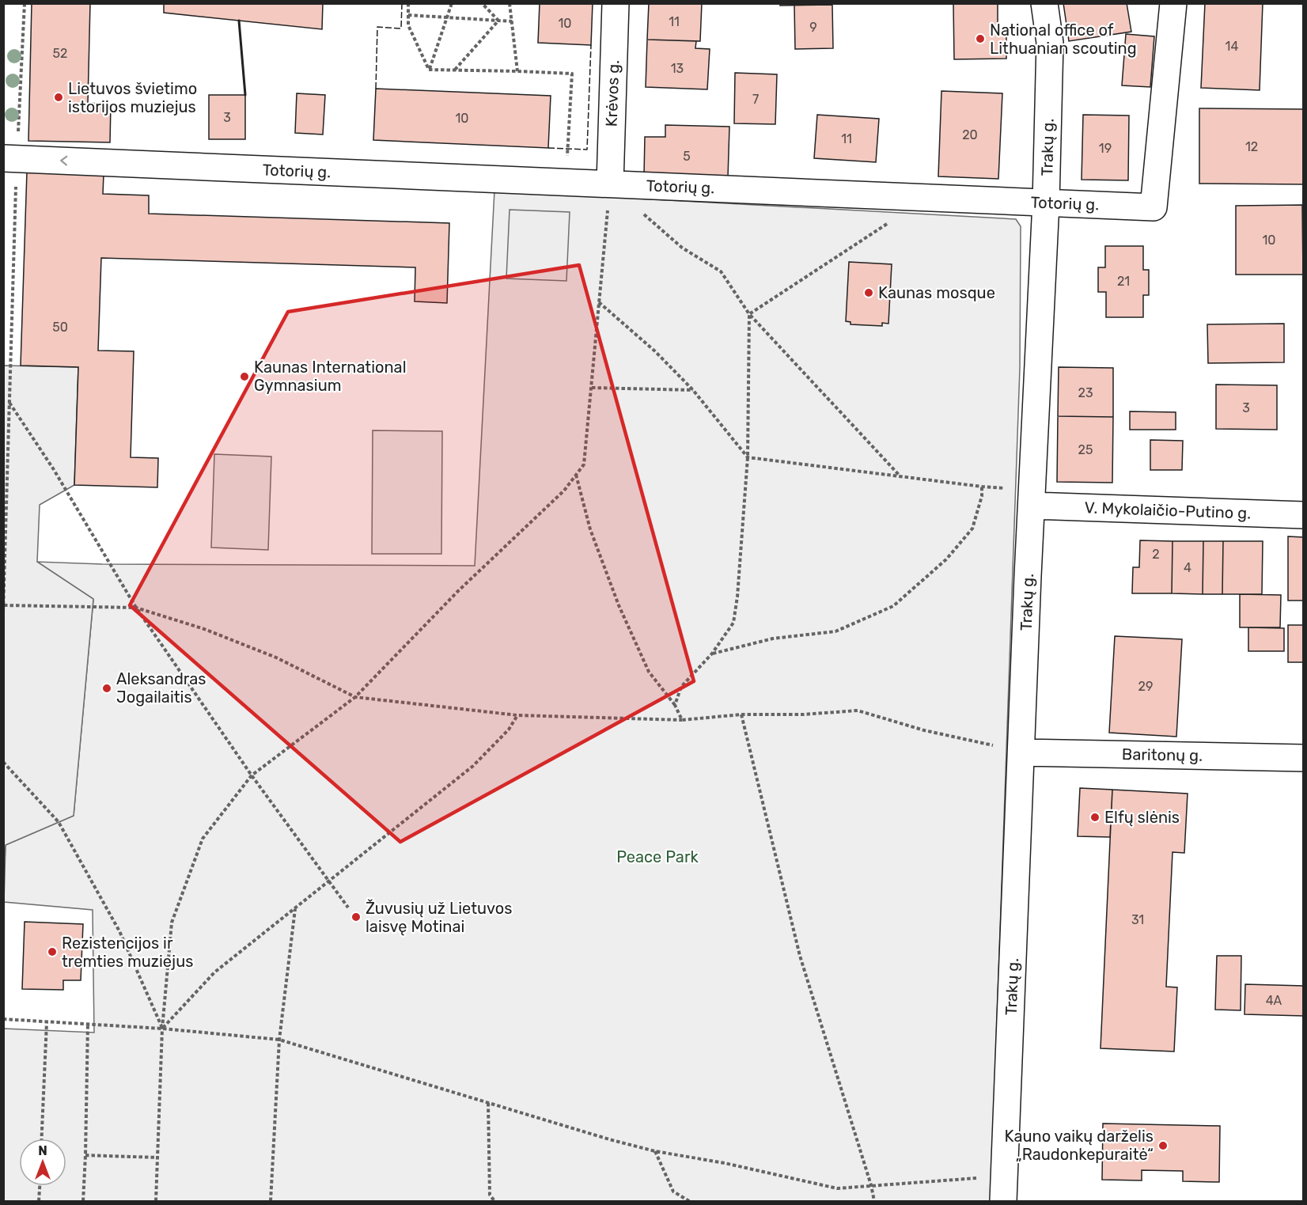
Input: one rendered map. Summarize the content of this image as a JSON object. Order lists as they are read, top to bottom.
{
  "streets": {
    "street": [
      "Krėvos g.",
      "Trakų g.",
      "Totorių g.",
      "V. Mykolaičio-Putino g.",
      "Baritonų g."
    ]
  },
  "crossings": [
    ["Krėvos g.", "Totorių g."],
    ["Trakų g.", "Totorių g."],
    ["Trakų g.", "V. Mykolaičio-Putino g."],
    ["Trakų g.", "Baritonų g."]
  ],
  "one_way": ["Totorių g."],
  "parks": ["Peace Park"],
  "places": [
    "National office of Lithuanian scouting",
    "Lietuvos švietimo istorijos muziejus",
    "Kaunas mosque",
    "Kaunas International Gymnasium",
    "Aleksandras Jogailaitis",
    "Elfų slėnis",
    "Žuvusių už Lietuvos laisvę Motinai",
    "Rezistencijos ir tremties muziejus",
    "Kauno vaikų darželis „Raudonkepuraitė“"
  ],
  "house_numbers": [
    "11",
    "10",
    "9",
    "14",
    "52",
    "13",
    "7",
    "3",
    "10",
    "20",
    "11",
    "12",
    "19",
    "5",
    "10",
    "21",
    "50",
    "23",
    "3",
    "25",
    "2",
    "4",
    "29",
    "31",
    "4A"
  ],
  "north": "top"
}
